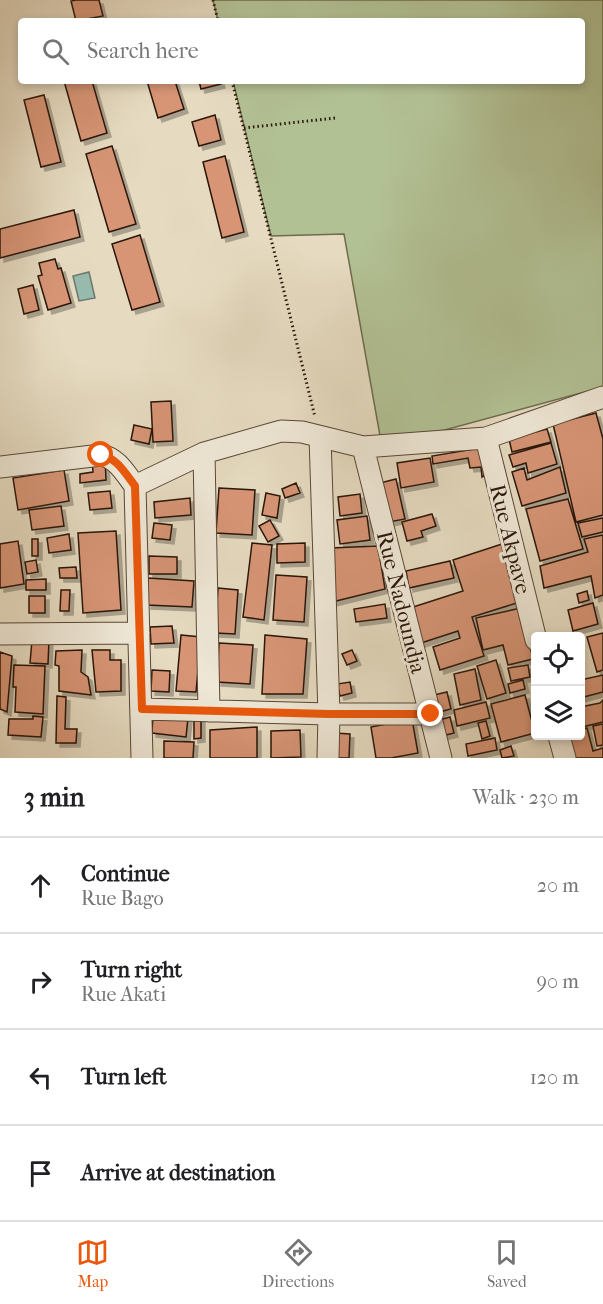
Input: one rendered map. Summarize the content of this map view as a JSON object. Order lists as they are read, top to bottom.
{
  "streets": {
    "street": ["Rue Akpave", "Rue Nadoundja"]
  },
  "page": {
    "search": "Search here",
    "heading": ["3 min", "Walk · 230 m"],
    "list": [
      ["Continue", "Rue Bago", "20 m"],
      ["Turn right", "Rue Akati", "90 m"],
      ["Turn left", "120 m"],
      "Arrive at destination"
    ],
    "nav": ["Map", "Directions", "Saved"]
  }
}
